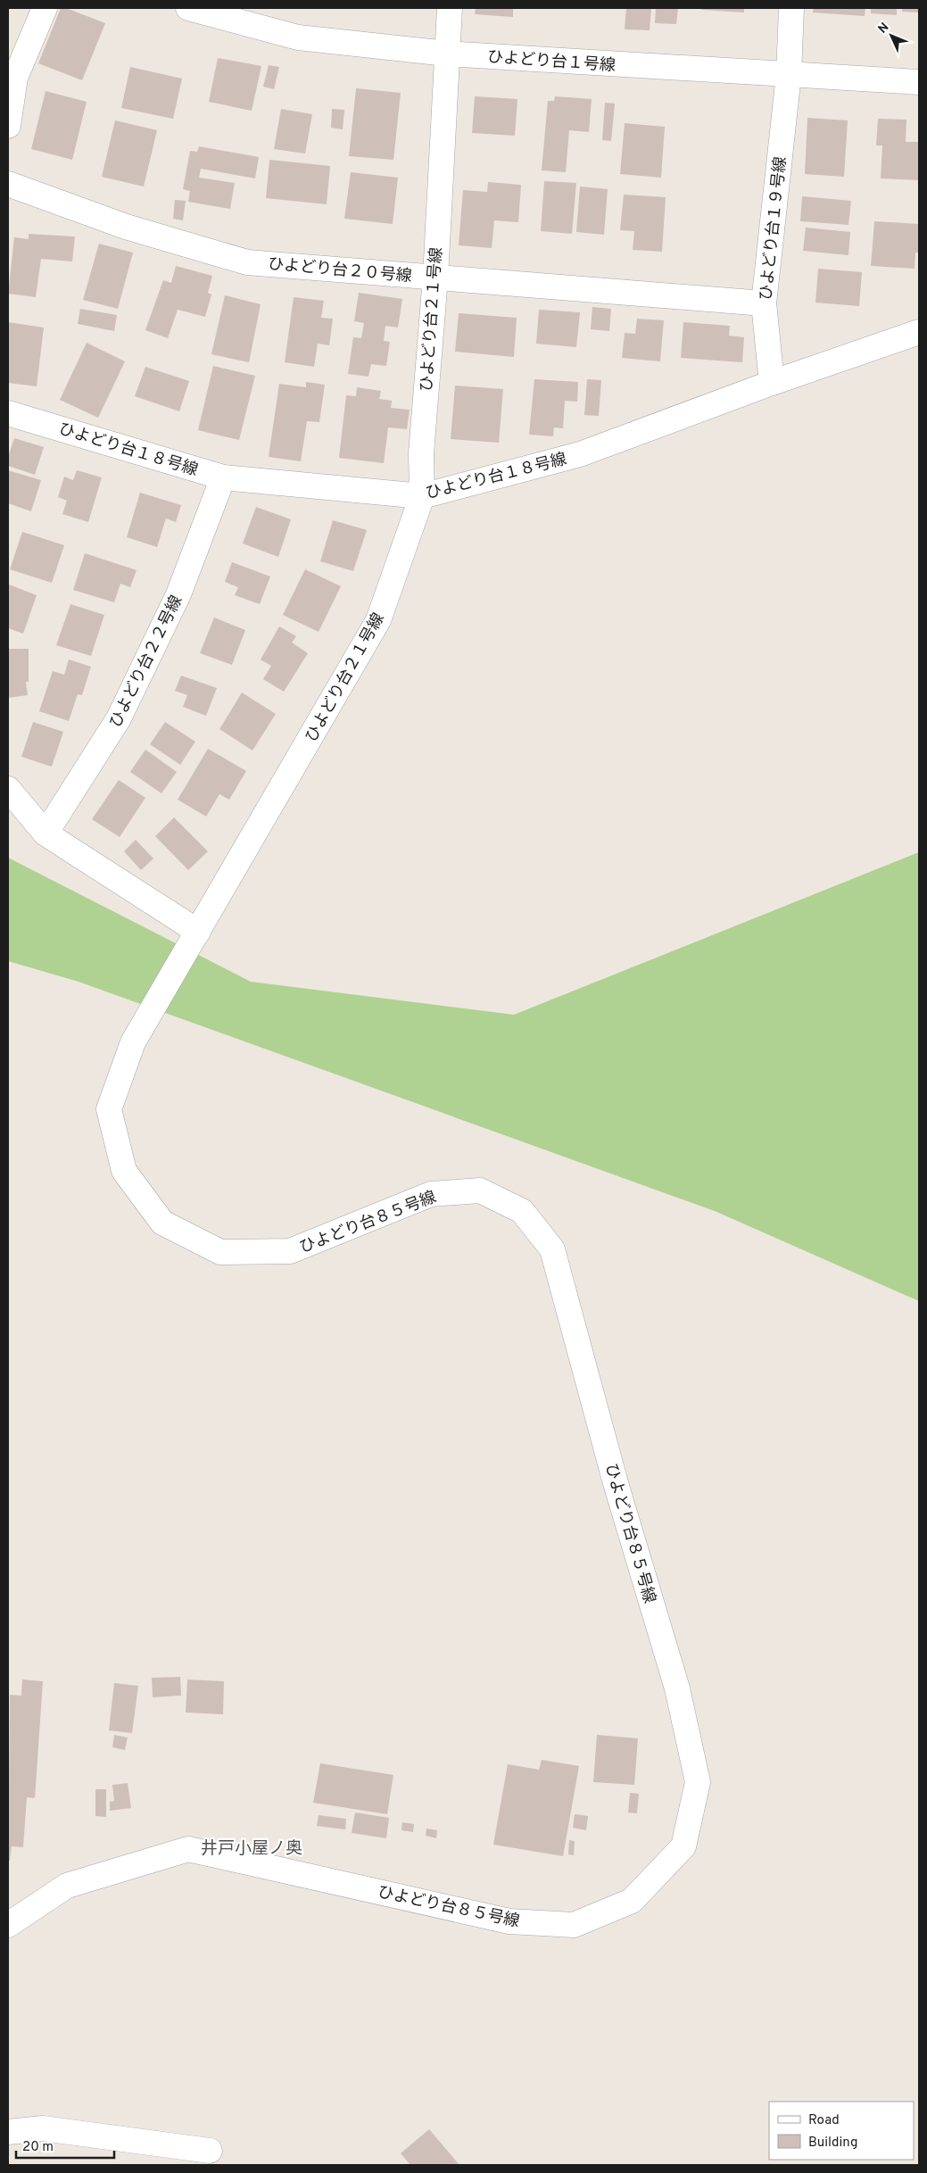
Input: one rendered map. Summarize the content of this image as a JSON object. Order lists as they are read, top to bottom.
{
  "streets": {
    "street": [
      "ひよどり台１号線",
      "ひよどり台１９号線",
      "ひよどり台２０号線",
      "ひよどり台２１号線",
      "ひよどり台１８号線",
      "ひよどり台２２号線",
      "ひよどり台８５号線"
    ]
  },
  "crossings": [
    ["ひよどり台１号線", "ひよどり台１９号線"],
    ["ひよどり台１号線", "ひよどり台２１号線"],
    ["ひよどり台１９号線", "ひよどり台２０号線"],
    ["ひよどり台１９号線", "ひよどり台１８号線"],
    ["ひよどり台２０号線", "ひよどり台２１号線"],
    ["ひよどり台２１号線", "ひよどり台１８号線"],
    ["ひよどり台２１号線", "ひよどり台８５号線"],
    ["ひよどり台１８号線", "ひよどり台２２号線"]
  ],
  "districts": ["井戸小屋ノ奥"],
  "legend": ["Road", "Building"],
  "scale_bar": "20 m",
  "north": "top left"
}
